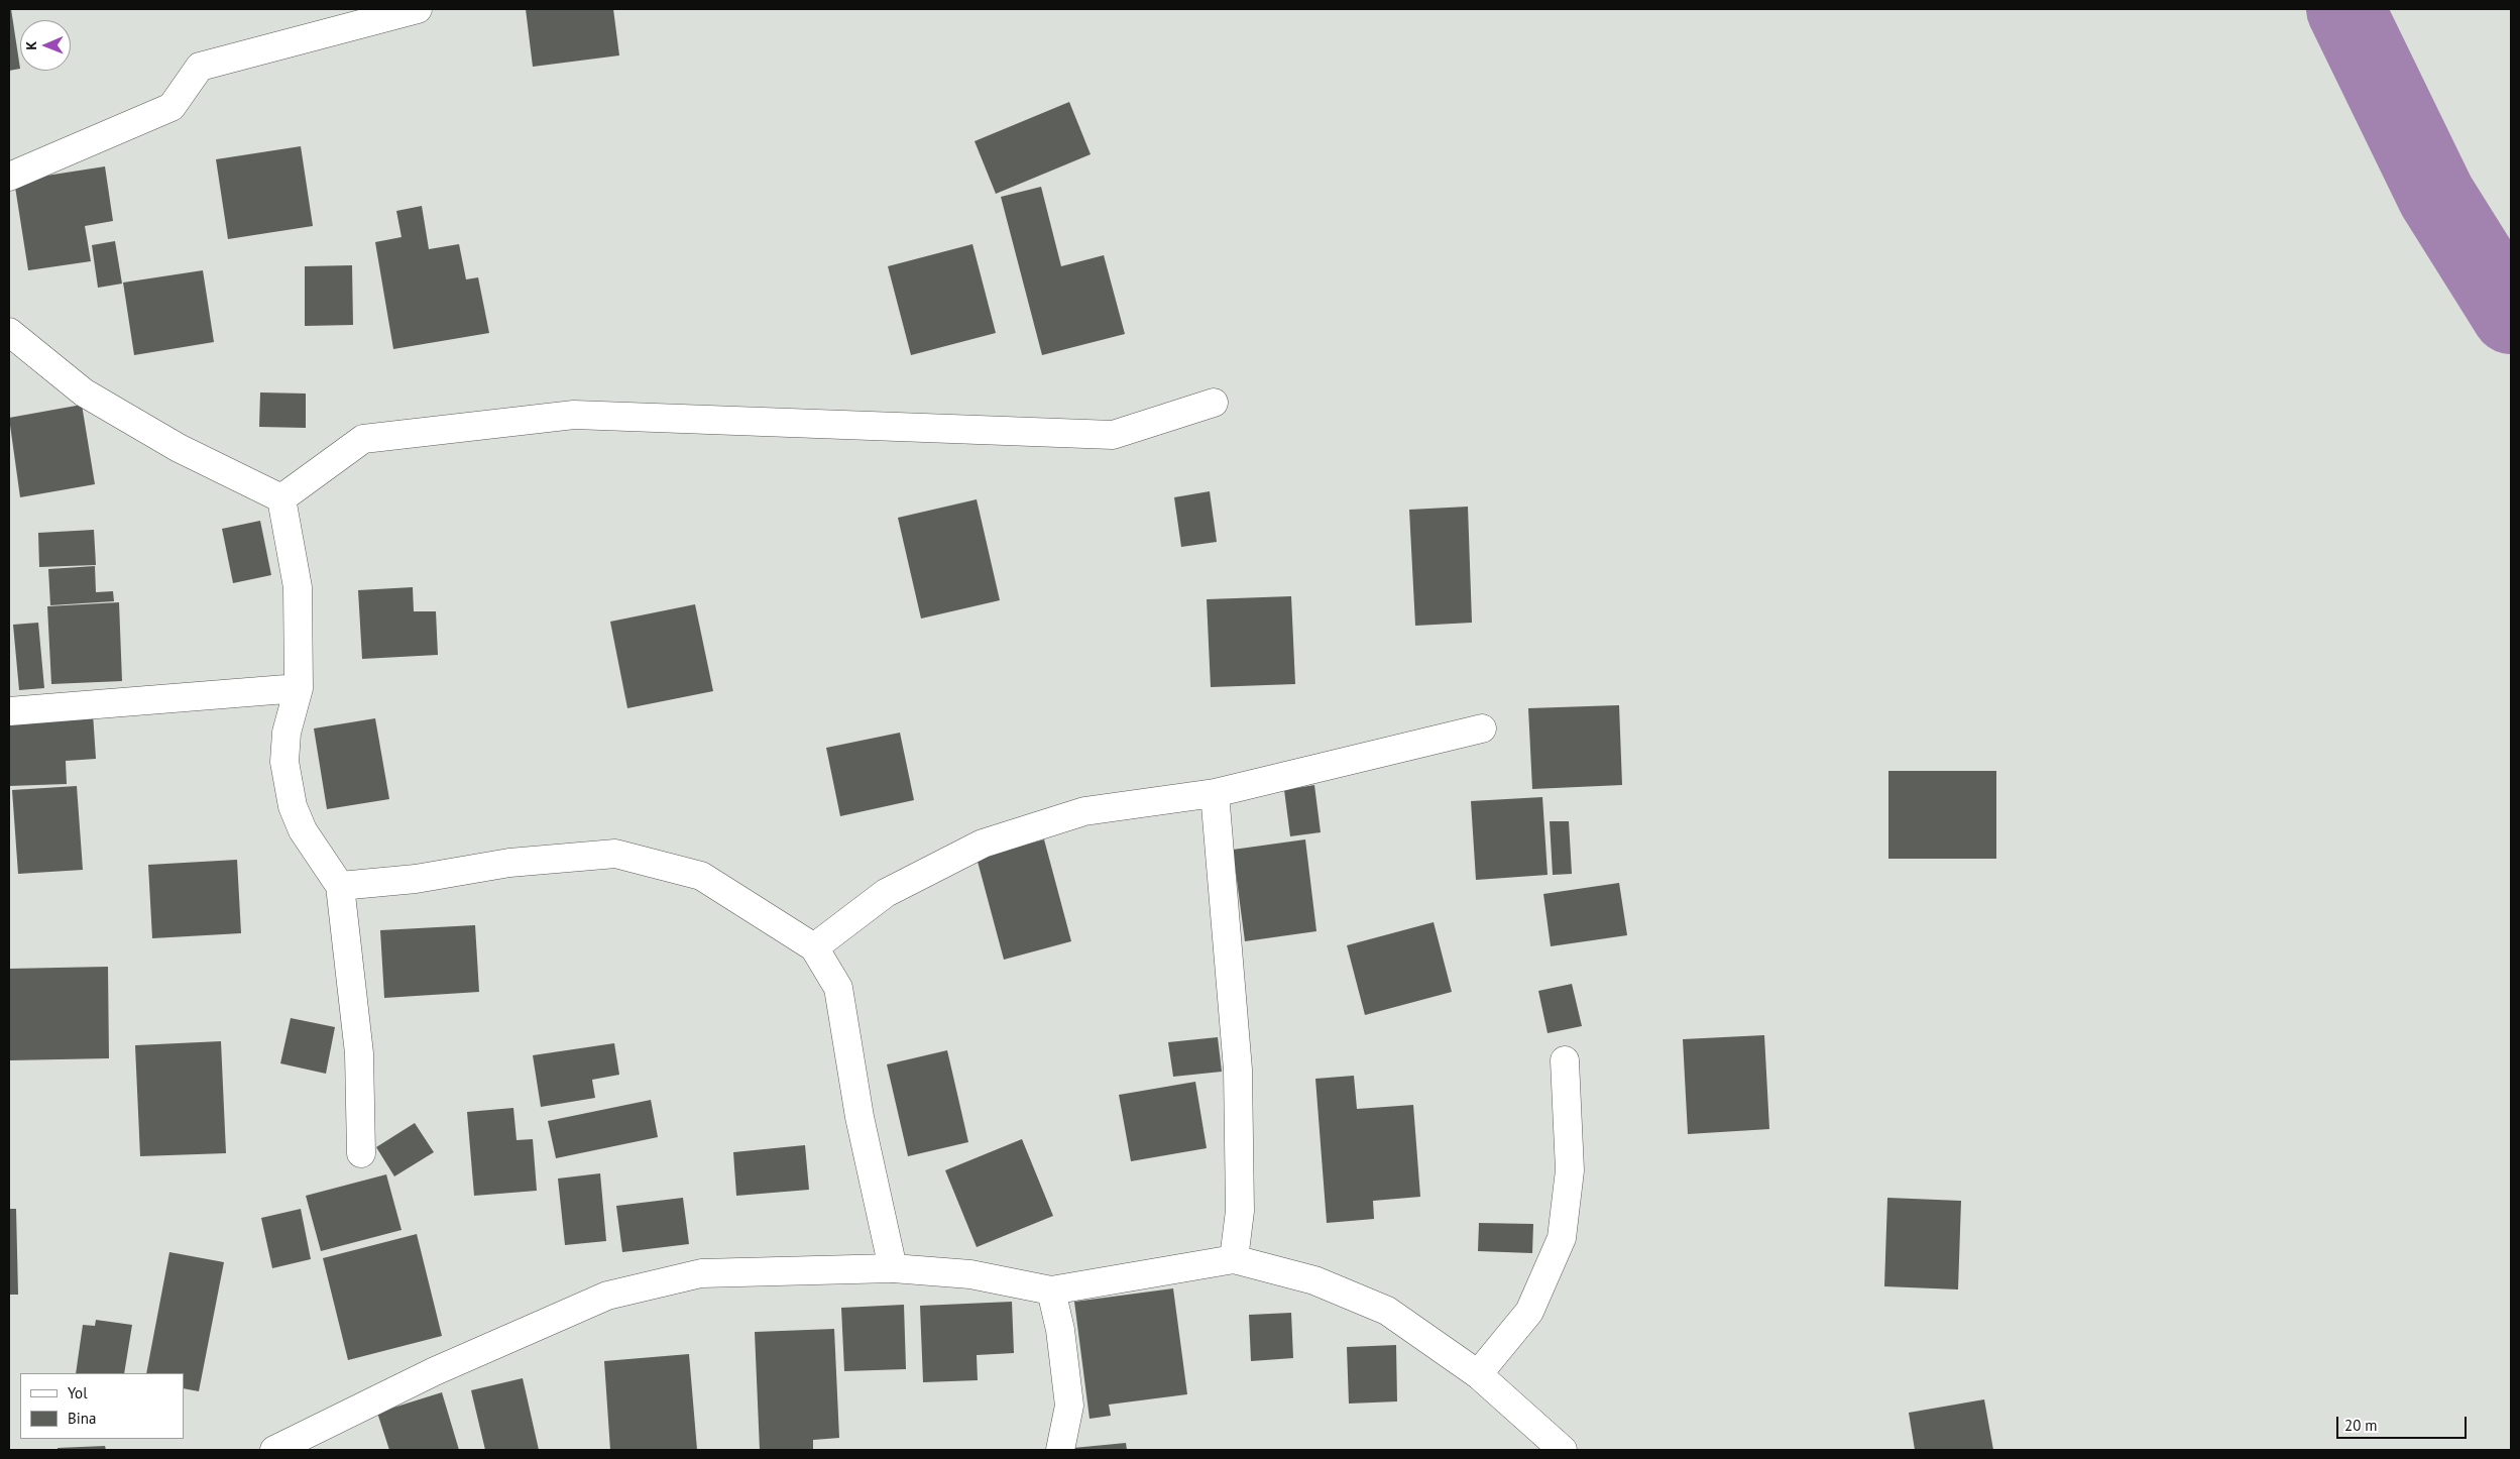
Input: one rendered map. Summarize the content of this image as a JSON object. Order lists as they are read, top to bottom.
{
  "legend": ["Yol", "Bina"],
  "scale_bar": "20 m",
  "north": "left"
}
